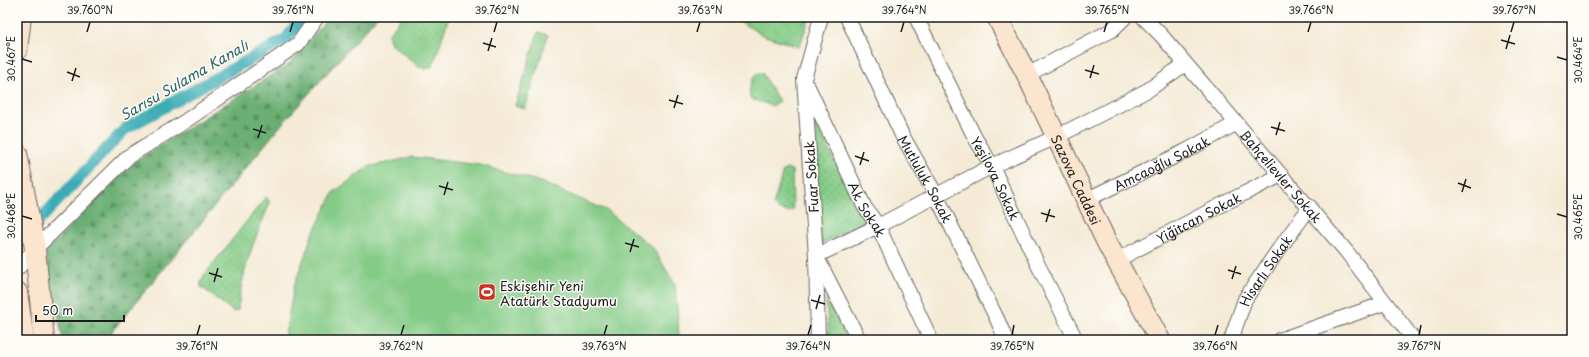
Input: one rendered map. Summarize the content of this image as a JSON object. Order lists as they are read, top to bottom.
{
  "streets": {
    "street": [
      "Amcaoğlu Sokak",
      "Bahçelievler Sokak",
      "Fuar Sokak",
      "Mutluluk Sokak",
      "Yeşilova Sokak",
      "Sazova Caddesi",
      "Ak Sokak",
      "Yiğitcan Sokak",
      "Hisarlı Sokak"
    ]
  },
  "crossings": [
    ["Amcaoğlu Sokak", "Bahçelievler Sokak"],
    ["Amcaoğlu Sokak", "Sazova Caddesi"],
    ["Bahçelievler Sokak", "Yiğitcan Sokak"],
    ["Bahçelievler Sokak", "Hisarlı Sokak"],
    ["Fuar Sokak", "Ak Sokak"],
    ["Sazova Caddesi", "Yiğitcan Sokak"]
  ],
  "water": ["Sarısu Sulama Kanalı"],
  "places": {
    "sports": ["Eskişehir Yeni Atatürk Stadyumu"]
  },
  "scale_bar": "50 m",
  "coordinates": [
    "39.760°N",
    "39.761°N",
    "39.762°N",
    "39.763°N",
    "39.764°N",
    "39.765°N",
    "39.766°N",
    "39.767°N",
    "30.467°E",
    "30.464°E",
    "30.468°E",
    "30.465°E"
  ]
}
